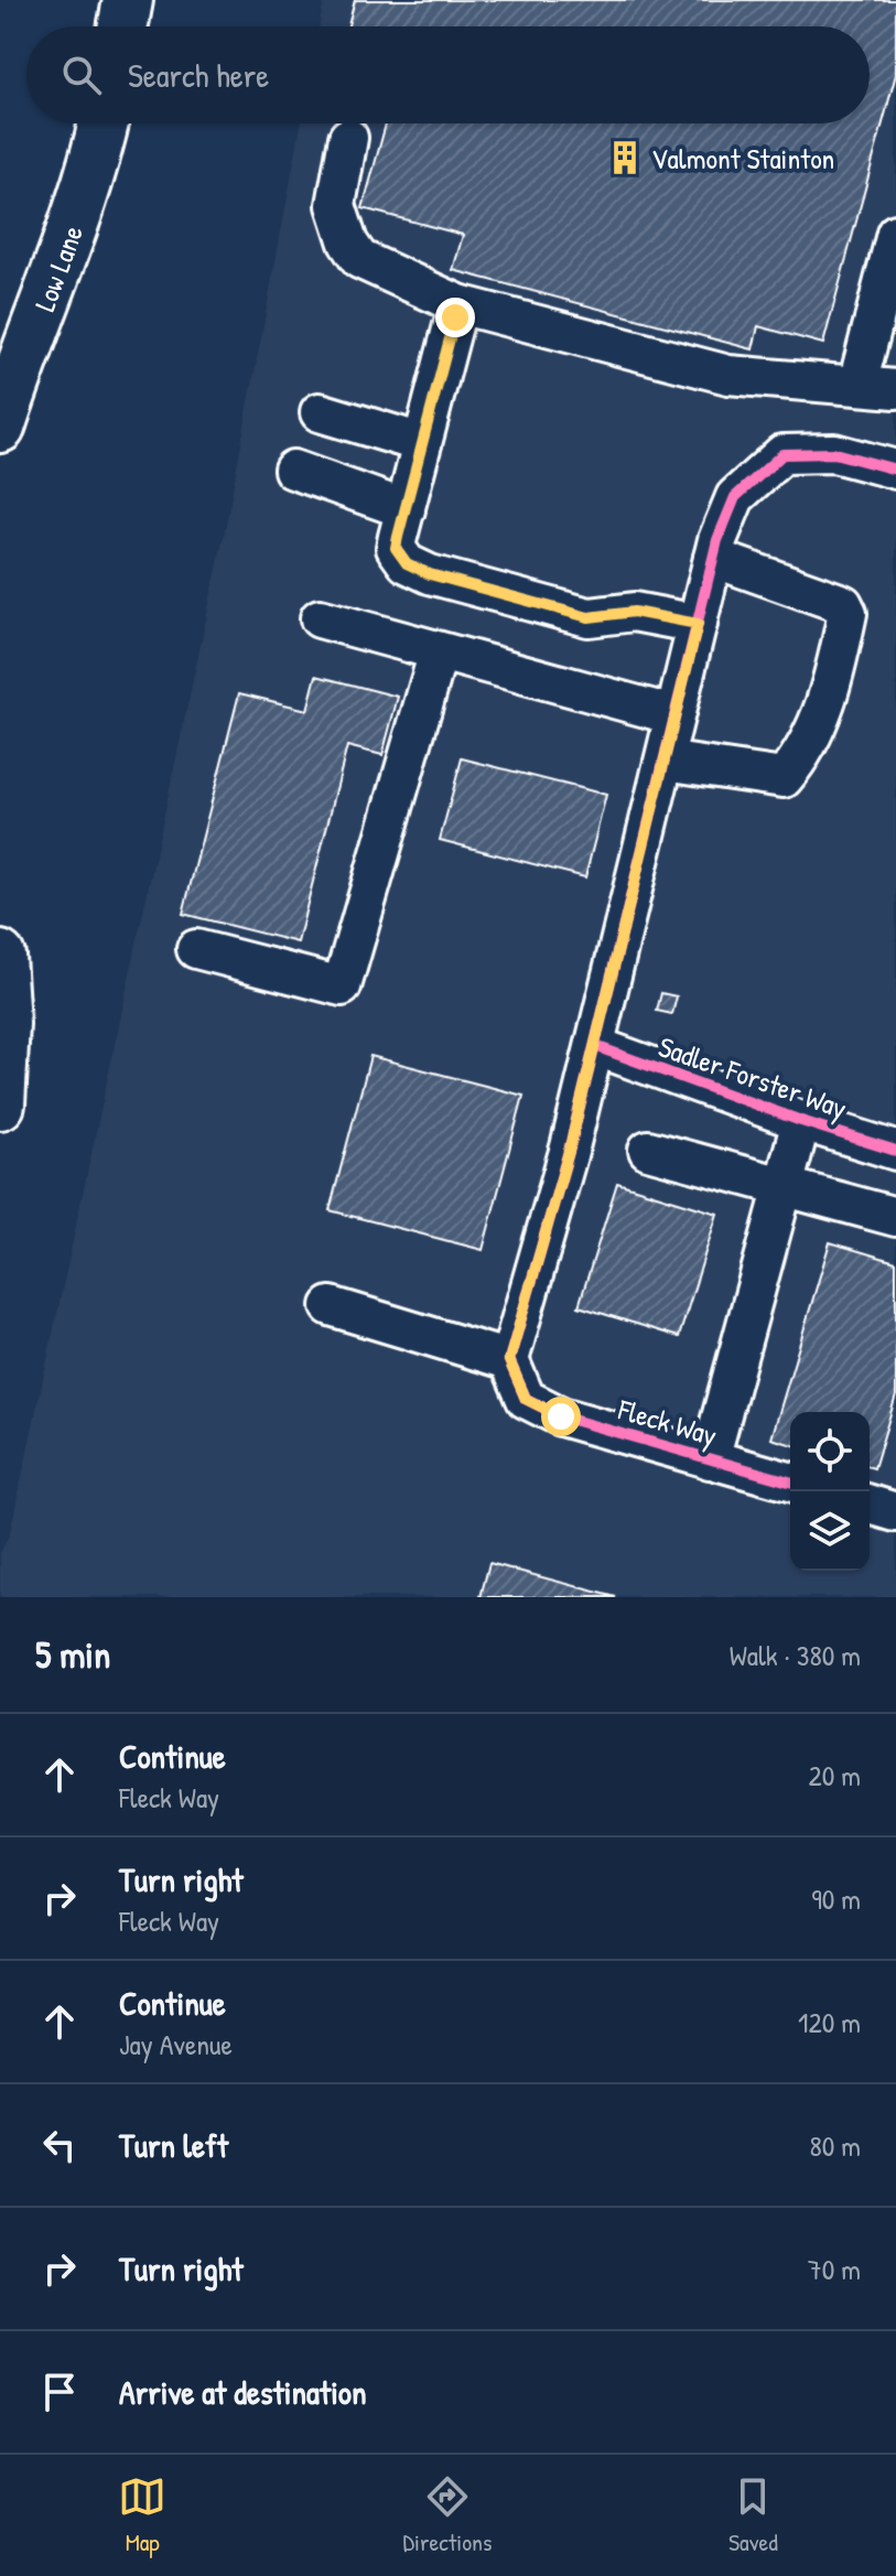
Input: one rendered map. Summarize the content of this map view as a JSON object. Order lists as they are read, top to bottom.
{
  "streets": {
    "main road": ["Low Lane"],
    "street": ["Sadler Forster Way", "Fleck Way"]
  },
  "places": {
    "building": ["Valmont Stainton"]
  },
  "page": {
    "search": "Search here",
    "heading": ["5 min", "Walk · 380 m"],
    "list": [
      ["Continue", "Fleck Way", "20 m"],
      ["Turn right", "Fleck Way", "90 m"],
      ["Continue", "Jay Avenue", "120 m"],
      ["Turn left", "80 m"],
      ["Turn right", "70 m"],
      "Arrive at destination"
    ],
    "nav": ["Map", "Directions", "Saved"]
  }
}
